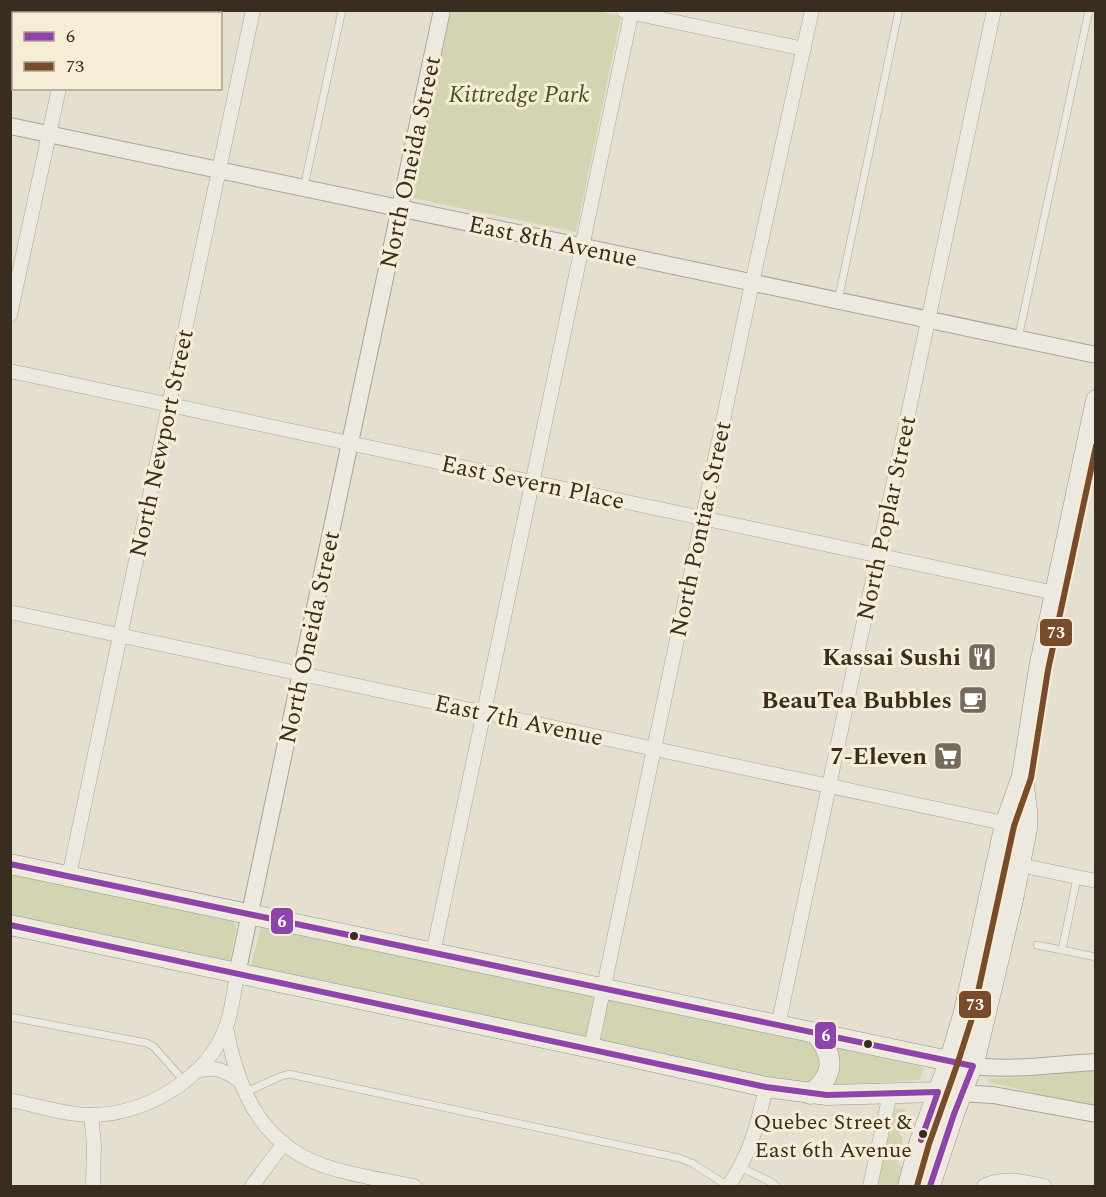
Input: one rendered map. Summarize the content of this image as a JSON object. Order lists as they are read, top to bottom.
{
  "streets": {
    "street": [
      "North Oneida Street",
      "East 8th Avenue",
      "North Newport Street",
      "East Severn Place",
      "North Poplar Street",
      "North Pontiac Street",
      "East 7th Avenue"
    ]
  },
  "crossings": [
    ["North Oneida Street", "East 8th Avenue"],
    ["North Oneida Street", "East Severn Place"],
    ["North Oneida Street", "East 7th Avenue"],
    ["East 8th Avenue", "North Newport Street"],
    ["East 8th Avenue", "North Poplar Street"],
    ["East 8th Avenue", "North Pontiac Street"],
    ["North Newport Street", "East Severn Place"],
    ["North Newport Street", "East 7th Avenue"],
    ["East Severn Place", "North Poplar Street"],
    ["East Severn Place", "North Pontiac Street"],
    ["North Poplar Street", "East 7th Avenue"],
    ["North Pontiac Street", "East 7th Avenue"]
  ],
  "parks": ["Kittredge Park"],
  "places": {
    "restaurant": ["Kassai Sushi"],
    "cafe": ["BeauTea Bubbles"],
    "supermarket": ["7-Eleven"],
    "other": ["Quebec Street & East 6th Avenue"]
  },
  "lines": ["transit line 73", "transit line 6"],
  "legend": ["6", "73"]
}
